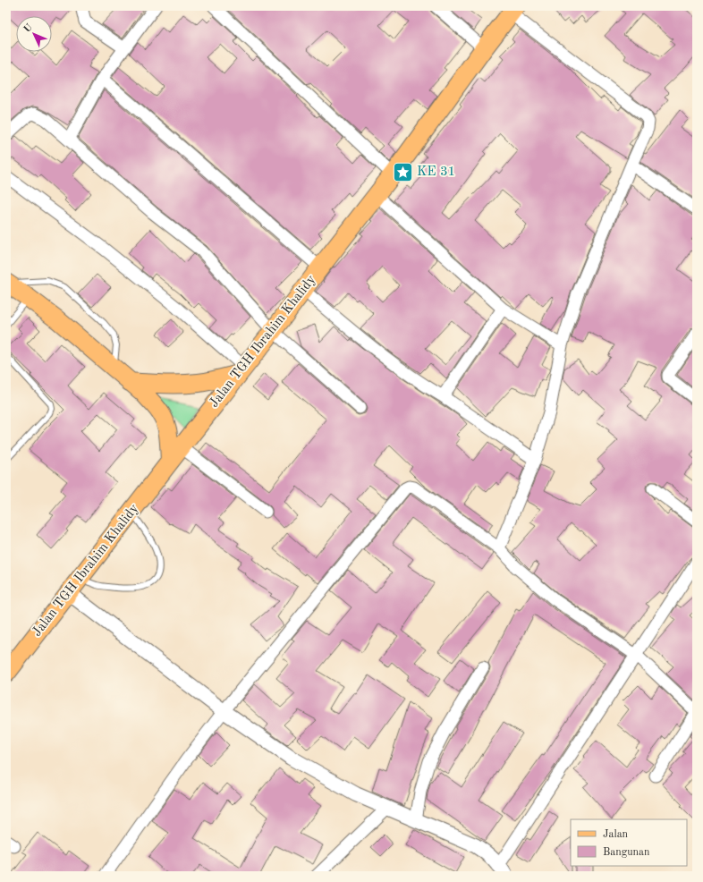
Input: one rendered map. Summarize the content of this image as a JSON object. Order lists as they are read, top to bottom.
{
  "streets": {
    "main road": ["Jalan TGH Ibrahim Khalidy"]
  },
  "places": {
    "place": ["KE 31"]
  },
  "legend": ["Jalan", "Bangunan"],
  "north": "top left"
}
